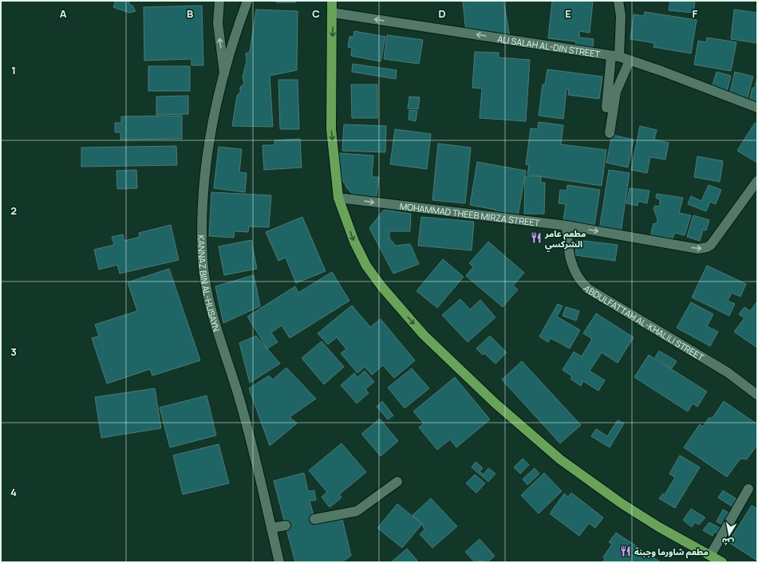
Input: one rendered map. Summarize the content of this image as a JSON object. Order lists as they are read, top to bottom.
{
  "streets": {
    "street": [
      "ALI SALAH AL-DIN STREET",
      "MOHAMMAD THEEB MIRZA STREET",
      "KANNAZ BIN AL-HUSAYN",
      "ABDULFATTAH AL-KHALILI STREET"
    ]
  },
  "crossings": [
    ["MOHAMMAD THEEB MIRZA STREET", "ABDULFATTAH AL-KHALILI STREET"]
  ],
  "one_way": ["ALI SALAH AL-DIN STREET", "MOHAMMAD THEEB MIRZA STREET"],
  "places": {
    "restaurant": ["مطعم عامر الشركسي", "مطعم شاورما وجبنة"]
  },
  "north": "bottom",
  "grid": {
    "columns": [
      "A",
      "B",
      "C",
      "D",
      "E",
      "F"
    ],
    "rows": [
      "1",
      "2",
      "3",
      "4"
    ]
  }
}
